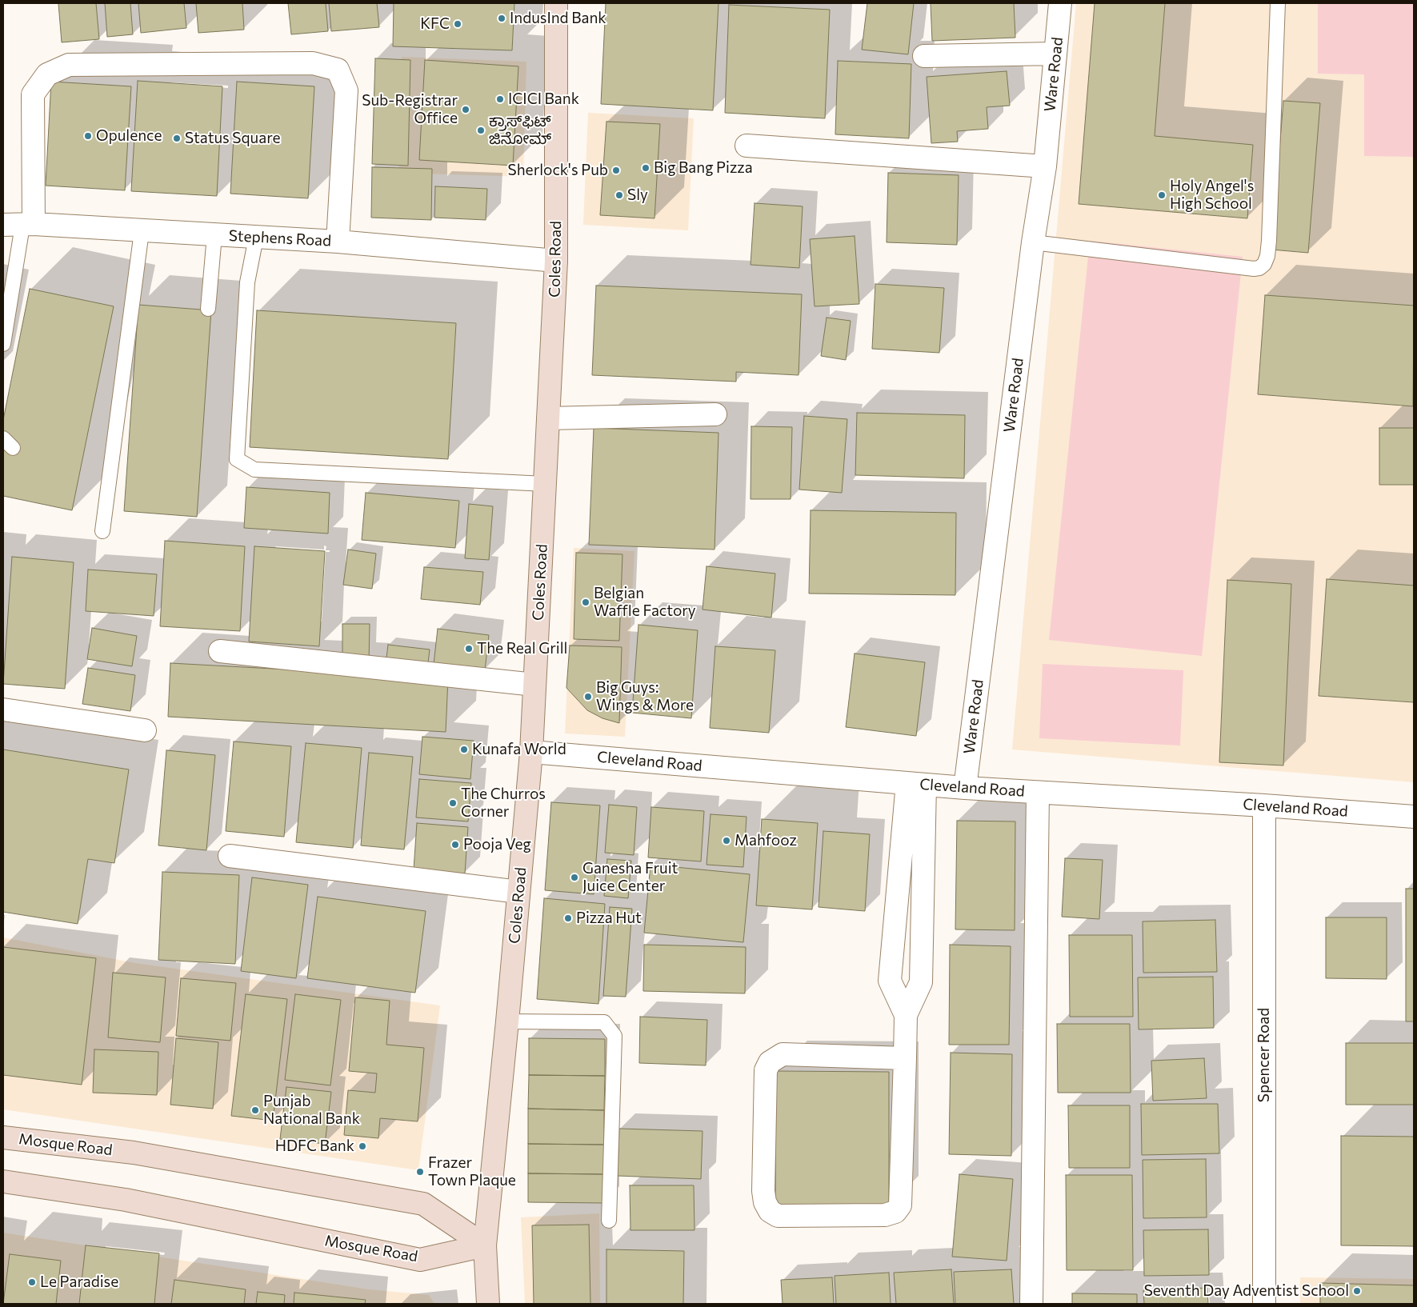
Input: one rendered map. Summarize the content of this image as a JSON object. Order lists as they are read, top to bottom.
{
  "streets": {
    "street": [
      "Ware Road",
      "Stephens Road",
      "Coles Road",
      "Cleveland Road",
      "Spencer Road",
      "Mosque Road"
    ]
  },
  "crossings": [
    ["Ware Road", "Cleveland Road"],
    ["Stephens Road", "Coles Road"],
    ["Coles Road", "Cleveland Road"],
    ["Coles Road", "Mosque Road"],
    ["Cleveland Road", "Spencer Road"]
  ],
  "places": [
    "IndusInd Bank",
    "KFC",
    "ICICI Bank",
    "Sub-Registrar Office",
    "ಕ್ರಾಸ್‌ಫಿಟ್ ಜಿನೋಮ್",
    "Opulence",
    "Status Square",
    "Big Bang Pizza",
    "Sherlock's Pub",
    "Sly",
    "Holy Angel's High School",
    "Belgian Waffle Factory",
    "The Real Grill",
    "Big Guys: Wings & More",
    "Kunafa World",
    "The Churros Corner",
    "Mahfooz",
    "Pooja Veg",
    "Ganesha Fruit Juice Center",
    "Pizza Hut",
    "Punjab National Bank",
    "HDFC Bank",
    "Frazer Town Plaque",
    "Le Paradise",
    "Seventh Day Adventist School"
  ]
}
